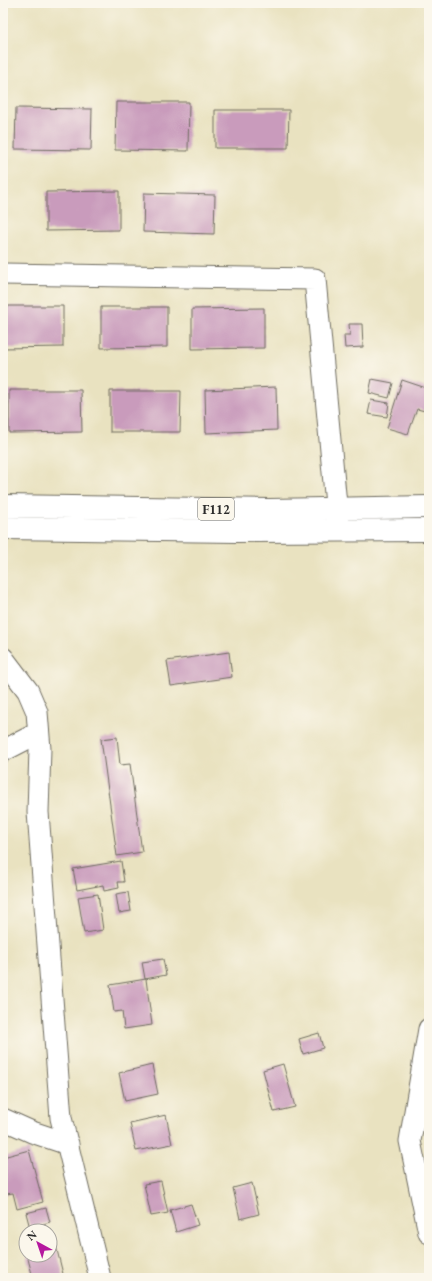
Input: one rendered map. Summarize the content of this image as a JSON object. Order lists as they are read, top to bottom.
{
  "streets": {
    "main road": ["F112"]
  },
  "north": "top left"
}
